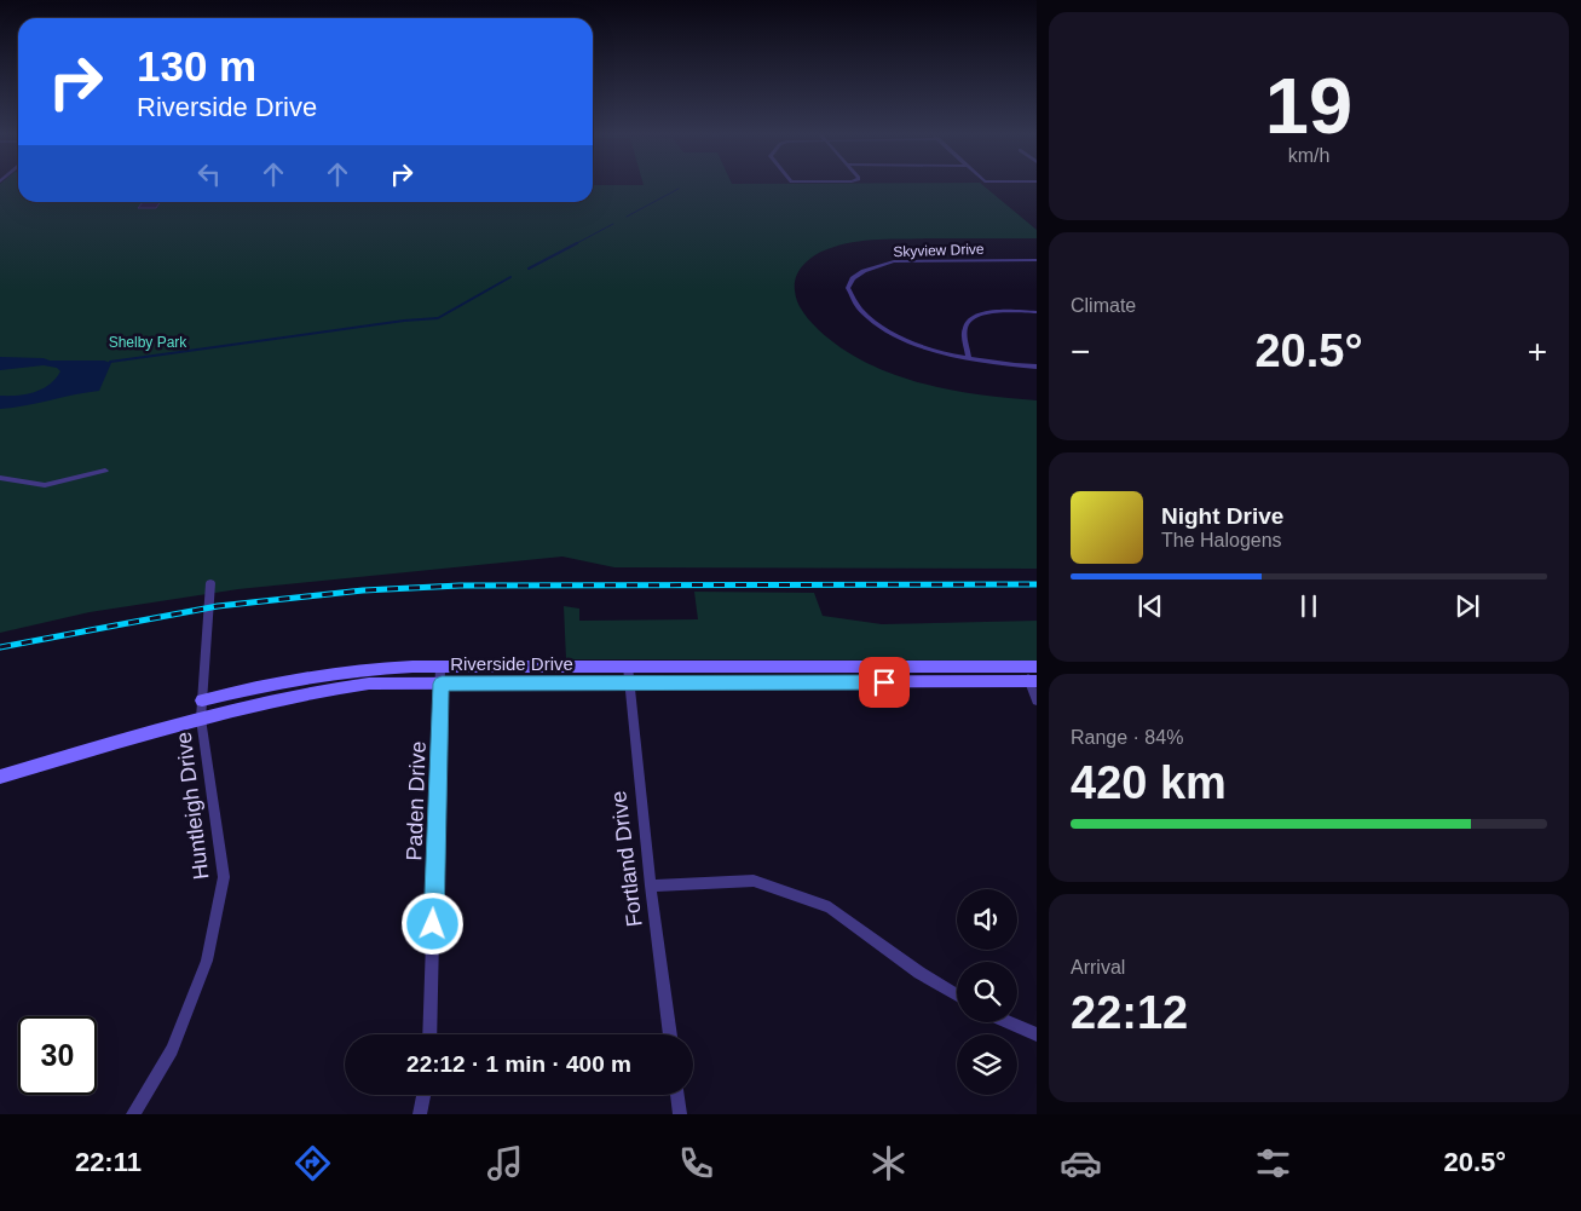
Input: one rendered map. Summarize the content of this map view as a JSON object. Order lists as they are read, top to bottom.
{
  "streets": {
    "street": [
      "Skyview Drive",
      "Riverside Drive",
      "Paden Drive",
      "Huntleigh Drive",
      "Fortland Drive"
    ]
  },
  "crossings": [
    ["Riverside Drive", "Paden Drive"],
    ["Riverside Drive", "Huntleigh Drive"],
    ["Riverside Drive", "Fortland Drive"]
  ],
  "parks": ["Shelby Park"],
  "page": {
    "tile": [
      ["19", "km/h"],
      "Climate",
      ["Range · 84%", "420 km"],
      ["Arrival", "22:12"]
    ],
    "turn": ["130 m", "Riverside Drive"],
    "heat": ["−", "20.5°", "+"],
    "song": ["Night Drive", "The Halogens"],
    "limit": "30",
    "trip": "22:12 · 1 min · 400 m",
    "tabs": ["22:11", "20.5°"]
  }
}
